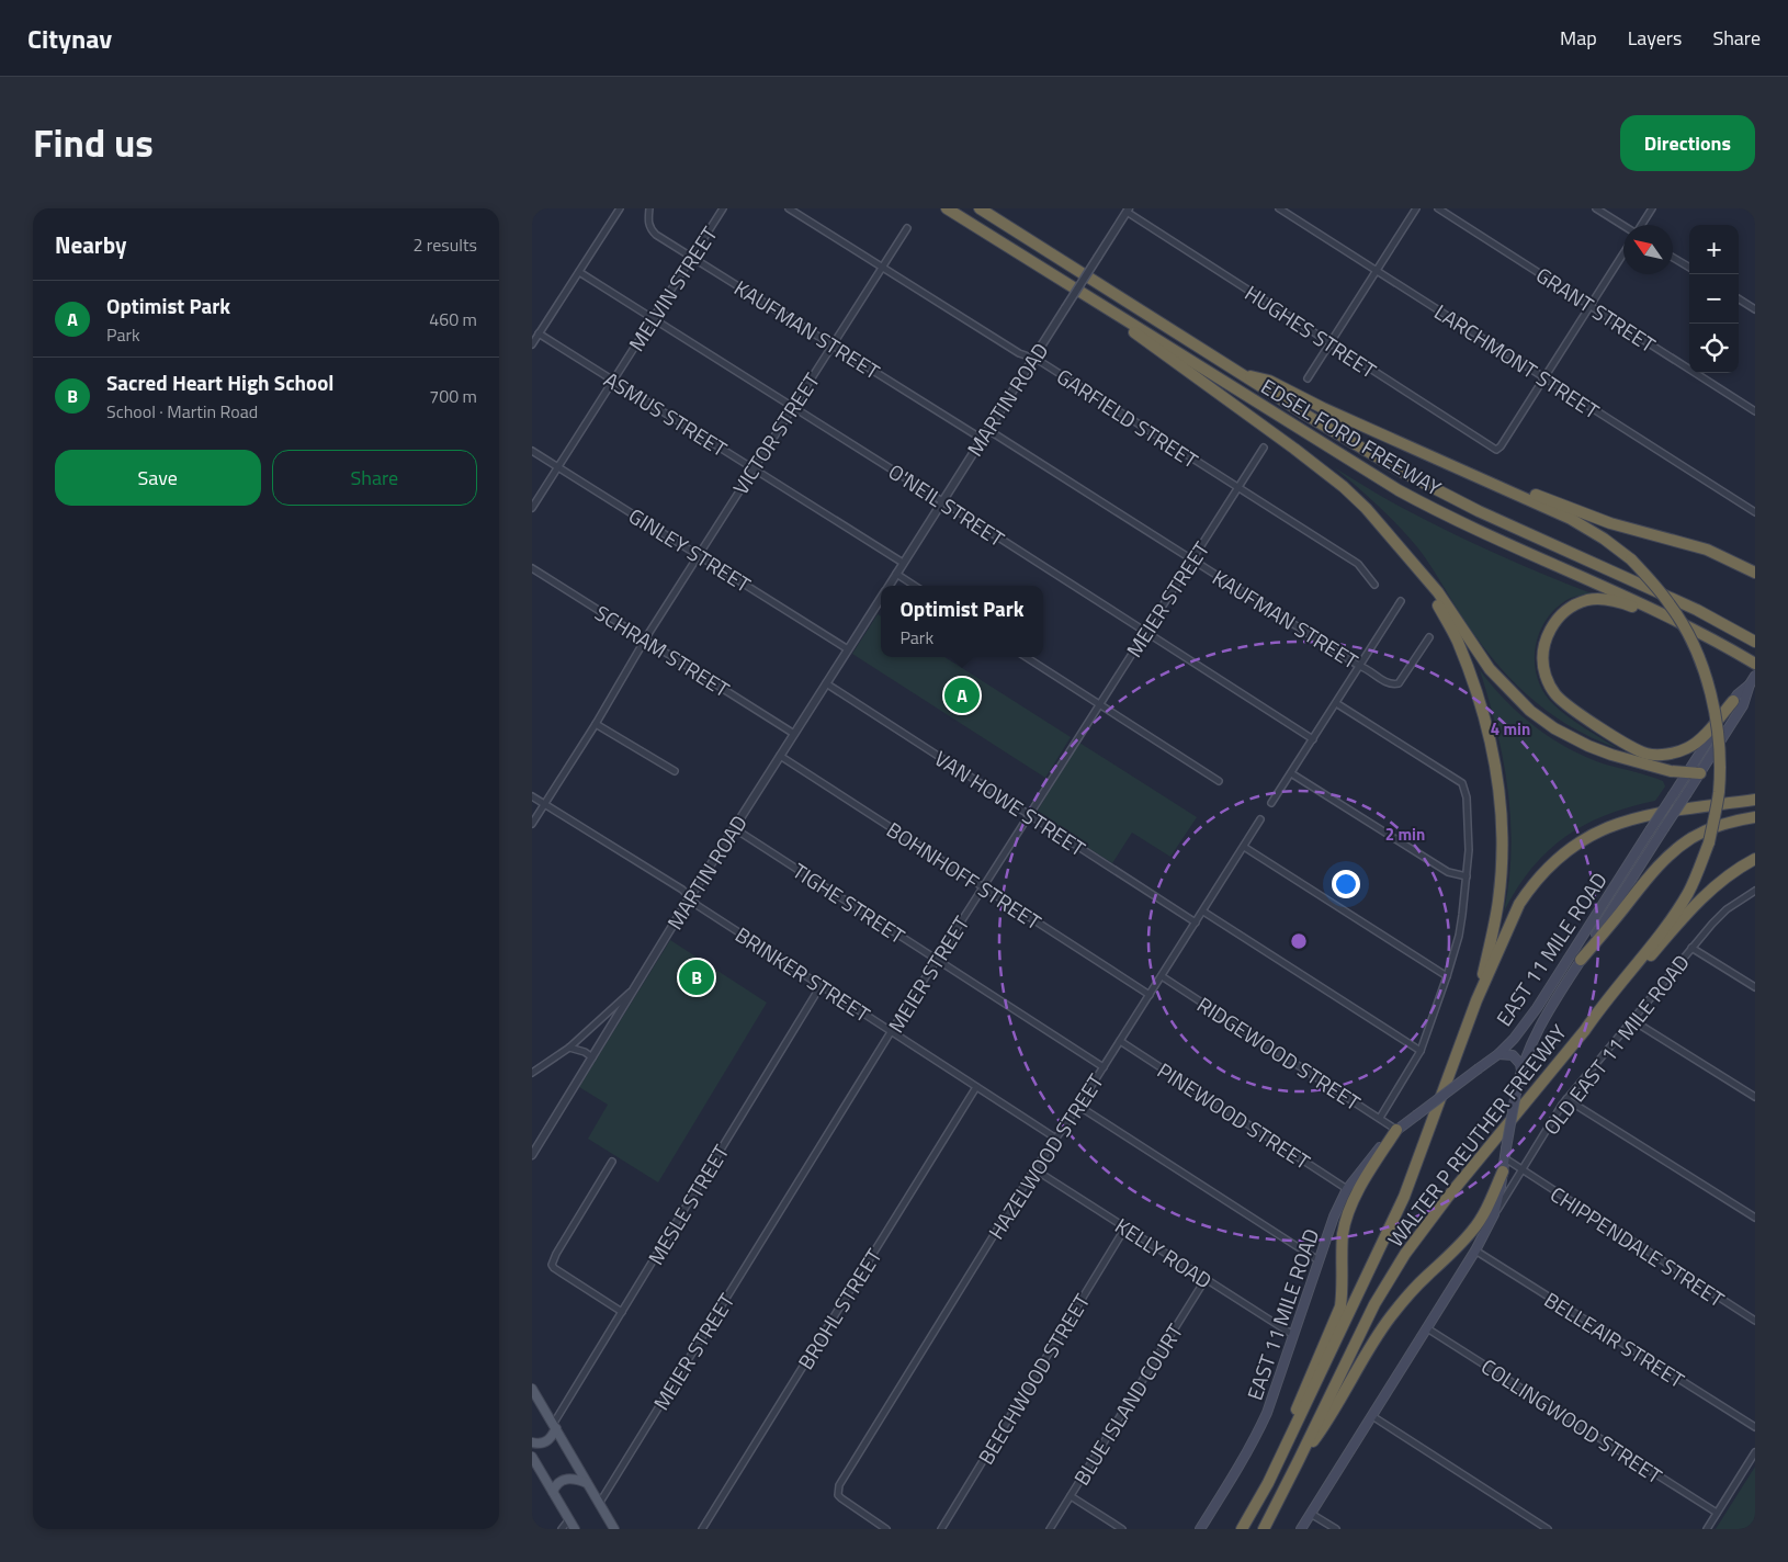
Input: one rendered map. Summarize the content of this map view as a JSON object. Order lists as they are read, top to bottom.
{
  "streets": {
    "highway": ["EDSEL FORD FREEWAY", "WALTER P REUTHER FREEWAY"],
    "main road": ["EAST 11 MILE ROAD"],
    "street": [
      "MELVIN STREET",
      "GRANT STREET",
      "KAUFMAN STREET",
      "HUGHES STREET",
      "LARCHMONT STREET",
      "MARTIN ROAD",
      "ASMUS STREET",
      "GARFIELD STREET",
      "VICTOR STREET",
      "O'NEIL STREET",
      "GINLEY STREET",
      "MEIER STREET",
      "SCHRAM STREET",
      "VAN HOWE STREET",
      "BOHNHOFF STREET",
      "TIGHE STREET",
      "BRINKER STREET",
      "OLD EAST 11 MILE ROAD",
      "RIDGEWOOD STREET",
      "PINEWOOD STREET",
      "HAZELWOOD STREET",
      "MESLE STREET",
      "CHIPPENDALE STREET",
      "KELLY ROAD",
      "BROHL STREET",
      "BELLEAIR STREET",
      "BEECHWOOD STREET",
      "BLUE ISLAND COURT",
      "COLLINGWOOD STREET"
    ]
  },
  "crossings": [
    ["MELVIN STREET", "KAUFMAN STREET"],
    ["MELVIN STREET", "ASMUS STREET"],
    ["MELVIN STREET", "O'NEIL STREET"],
    ["MELVIN STREET", "GINLEY STREET"],
    ["KAUFMAN STREET", "MARTIN ROAD"],
    ["KAUFMAN STREET", "VICTOR STREET"],
    ["KAUFMAN STREET", "MEIER STREET"],
    ["HUGHES STREET", "LARCHMONT STREET"],
    ["HUGHES STREET", "MARTIN ROAD"],
    ["MARTIN ROAD", "ASMUS STREET"],
    ["MARTIN ROAD", "GARFIELD STREET"],
    ["MARTIN ROAD", "O'NEIL STREET"],
    ["MARTIN ROAD", "GINLEY STREET"],
    ["MARTIN ROAD", "SCHRAM STREET"],
    ["MARTIN ROAD", "VAN HOWE STREET"],
    ["MARTIN ROAD", "BOHNHOFF STREET"],
    ["MARTIN ROAD", "TIGHE STREET"],
    ["MARTIN ROAD", "BRINKER STREET"],
    ["ASMUS STREET", "VICTOR STREET"],
    ["GARFIELD STREET", "VICTOR STREET"],
    ["GARFIELD STREET", "MEIER STREET"],
    ["VICTOR STREET", "O'NEIL STREET"],
    ["VICTOR STREET", "GINLEY STREET"],
    ["VICTOR STREET", "SCHRAM STREET"],
    ["VICTOR STREET", "BRINKER STREET"],
    ["O'NEIL STREET", "MEIER STREET"],
    ["MEIER STREET", "VAN HOWE STREET"],
    ["MEIER STREET", "BOHNHOFF STREET"],
    ["MEIER STREET", "TIGHE STREET"],
    ["MEIER STREET", "BRINKER STREET"],
    ["VAN HOWE STREET", "HAZELWOOD STREET"],
    ["BOHNHOFF STREET", "HAZELWOOD STREET"],
    ["TIGHE STREET", "HAZELWOOD STREET"],
    ["EAST 11 MILE ROAD", "OLD EAST 11 MILE ROAD"],
    ["EAST 11 MILE ROAD", "RIDGEWOOD STREET"],
    ["EAST 11 MILE ROAD", "PINEWOOD STREET"],
    ["EAST 11 MILE ROAD", "CHIPPENDALE STREET"],
    ["EAST 11 MILE ROAD", "KELLY ROAD"],
    ["EAST 11 MILE ROAD", "BELLEAIR STREET"],
    ["EAST 11 MILE ROAD", "COLLINGWOOD STREET"],
    ["BRINKER STREET", "HAZELWOOD STREET"],
    ["BRINKER STREET", "MESLE STREET"],
    ["BRINKER STREET", "BROHL STREET"],
    ["OLD EAST 11 MILE ROAD", "CHIPPENDALE STREET"],
    ["RIDGEWOOD STREET", "HAZELWOOD STREET"],
    ["PINEWOOD STREET", "HAZELWOOD STREET"],
    ["HAZELWOOD STREET", "KELLY ROAD"],
    ["KELLY ROAD", "BEECHWOOD STREET"],
    ["KELLY ROAD", "BLUE ISLAND COURT"]
  ],
  "north": "top left",
  "page": {
    "header": "Citynav",
    "nav": ["Map", "Layers", "Share"],
    "title": "Find us",
    "buttons": [
      "Directions",
      ["Save", "Share"]
    ],
    "heading": ["Nearby", "2 results"],
    "map_buttons": ["+", "−"],
    "list": [
      {
        "mark": "A",
        "name": "Optimist Park",
        "note": "Park",
        "value": "460 m"
      },
      {
        "mark": "B",
        "name": "Sacred Heart High School",
        "note": "School · Martin Road",
        "value": "700 m"
      }
    ],
    "popup": ["Optimist Park", "Park"],
    "pins": ["A", "B"]
  },
  "rings": ["4 min", "2 min"]
}
